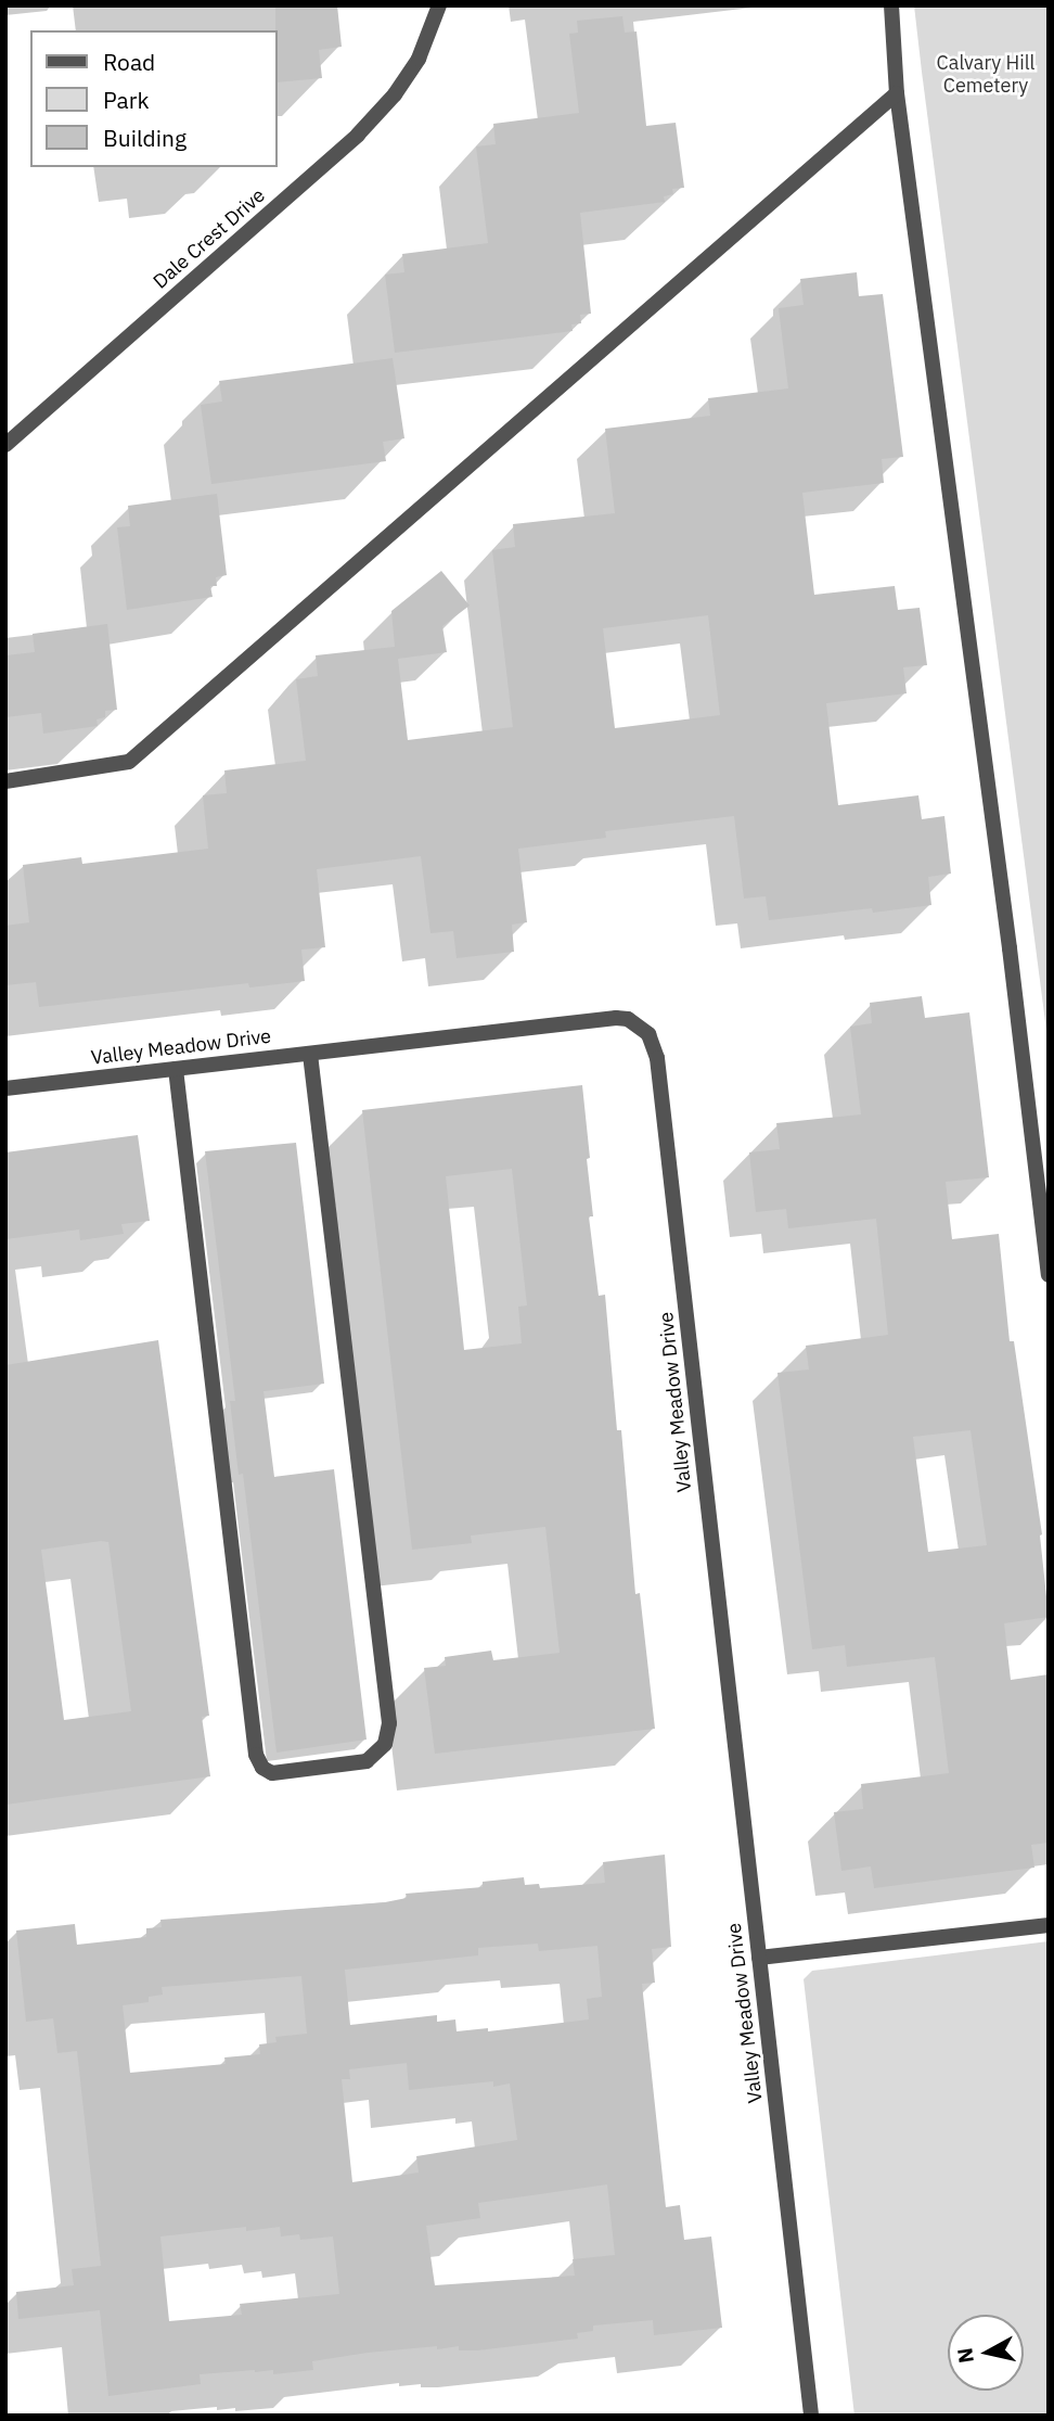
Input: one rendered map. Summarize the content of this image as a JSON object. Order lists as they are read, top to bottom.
{
  "streets": {
    "street": ["Dale Crest Drive", "Valley Meadow Drive"]
  },
  "parks": ["Calvary Hill Cemetery"],
  "legend": ["Road", "Park", "Building"],
  "north": "left"
}
